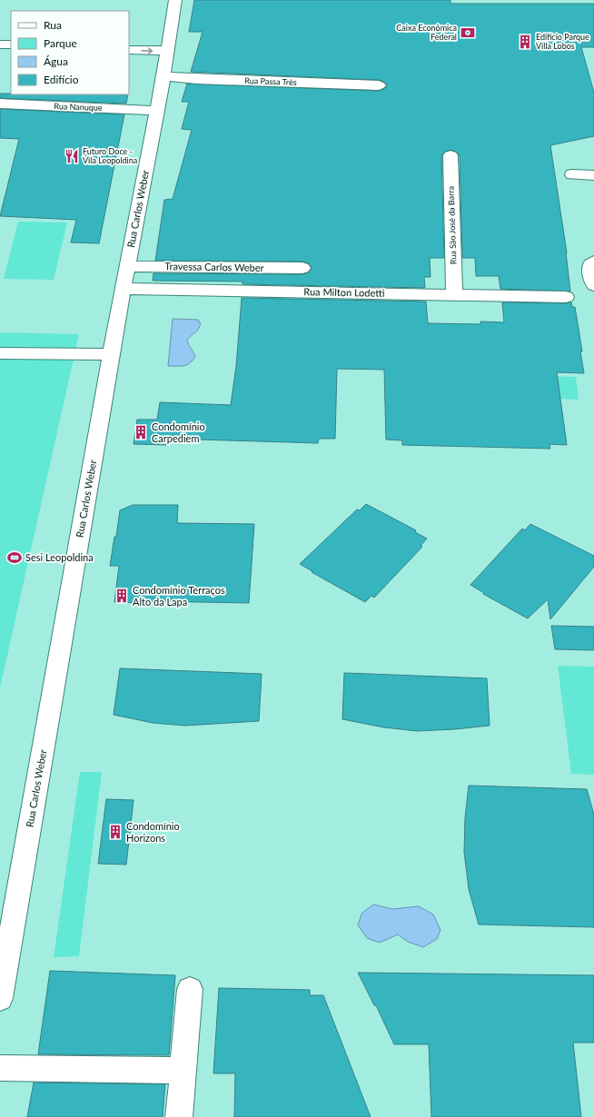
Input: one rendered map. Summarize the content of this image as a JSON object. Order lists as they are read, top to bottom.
{
  "streets": {
    "street": [
      "Rua Passa Três",
      "Rua Nanuque",
      "Rua Carlos Weber",
      "Rua São José da Barra",
      "Travessa Carlos Weber",
      "Rua Milton Lodetti"
    ]
  },
  "crossings": [
    ["Rua Passa Três", "Rua Carlos Weber"],
    ["Rua Nanuque", "Rua Carlos Weber"],
    ["Rua Carlos Weber", "Travessa Carlos Weber"],
    ["Rua Carlos Weber", "Rua Milton Lodetti"],
    ["Rua São José da Barra", "Rua Milton Lodetti"]
  ],
  "places": {
    "bank": ["Caixa Econômica Federal"],
    "building": [
      "Edifício Parque Villa Lobos",
      "Condomínio Carpediem",
      "Condomínio Terraços Alto da Lapa",
      "Condomínio Horizons"
    ],
    "restaurant": ["Futuro Doce - Vila Leopoldina"],
    "sports": ["Sesi Leopoldina"]
  },
  "legend": [
    "Rua",
    "Parque",
    "Água",
    "Edifício"
  ]
}
